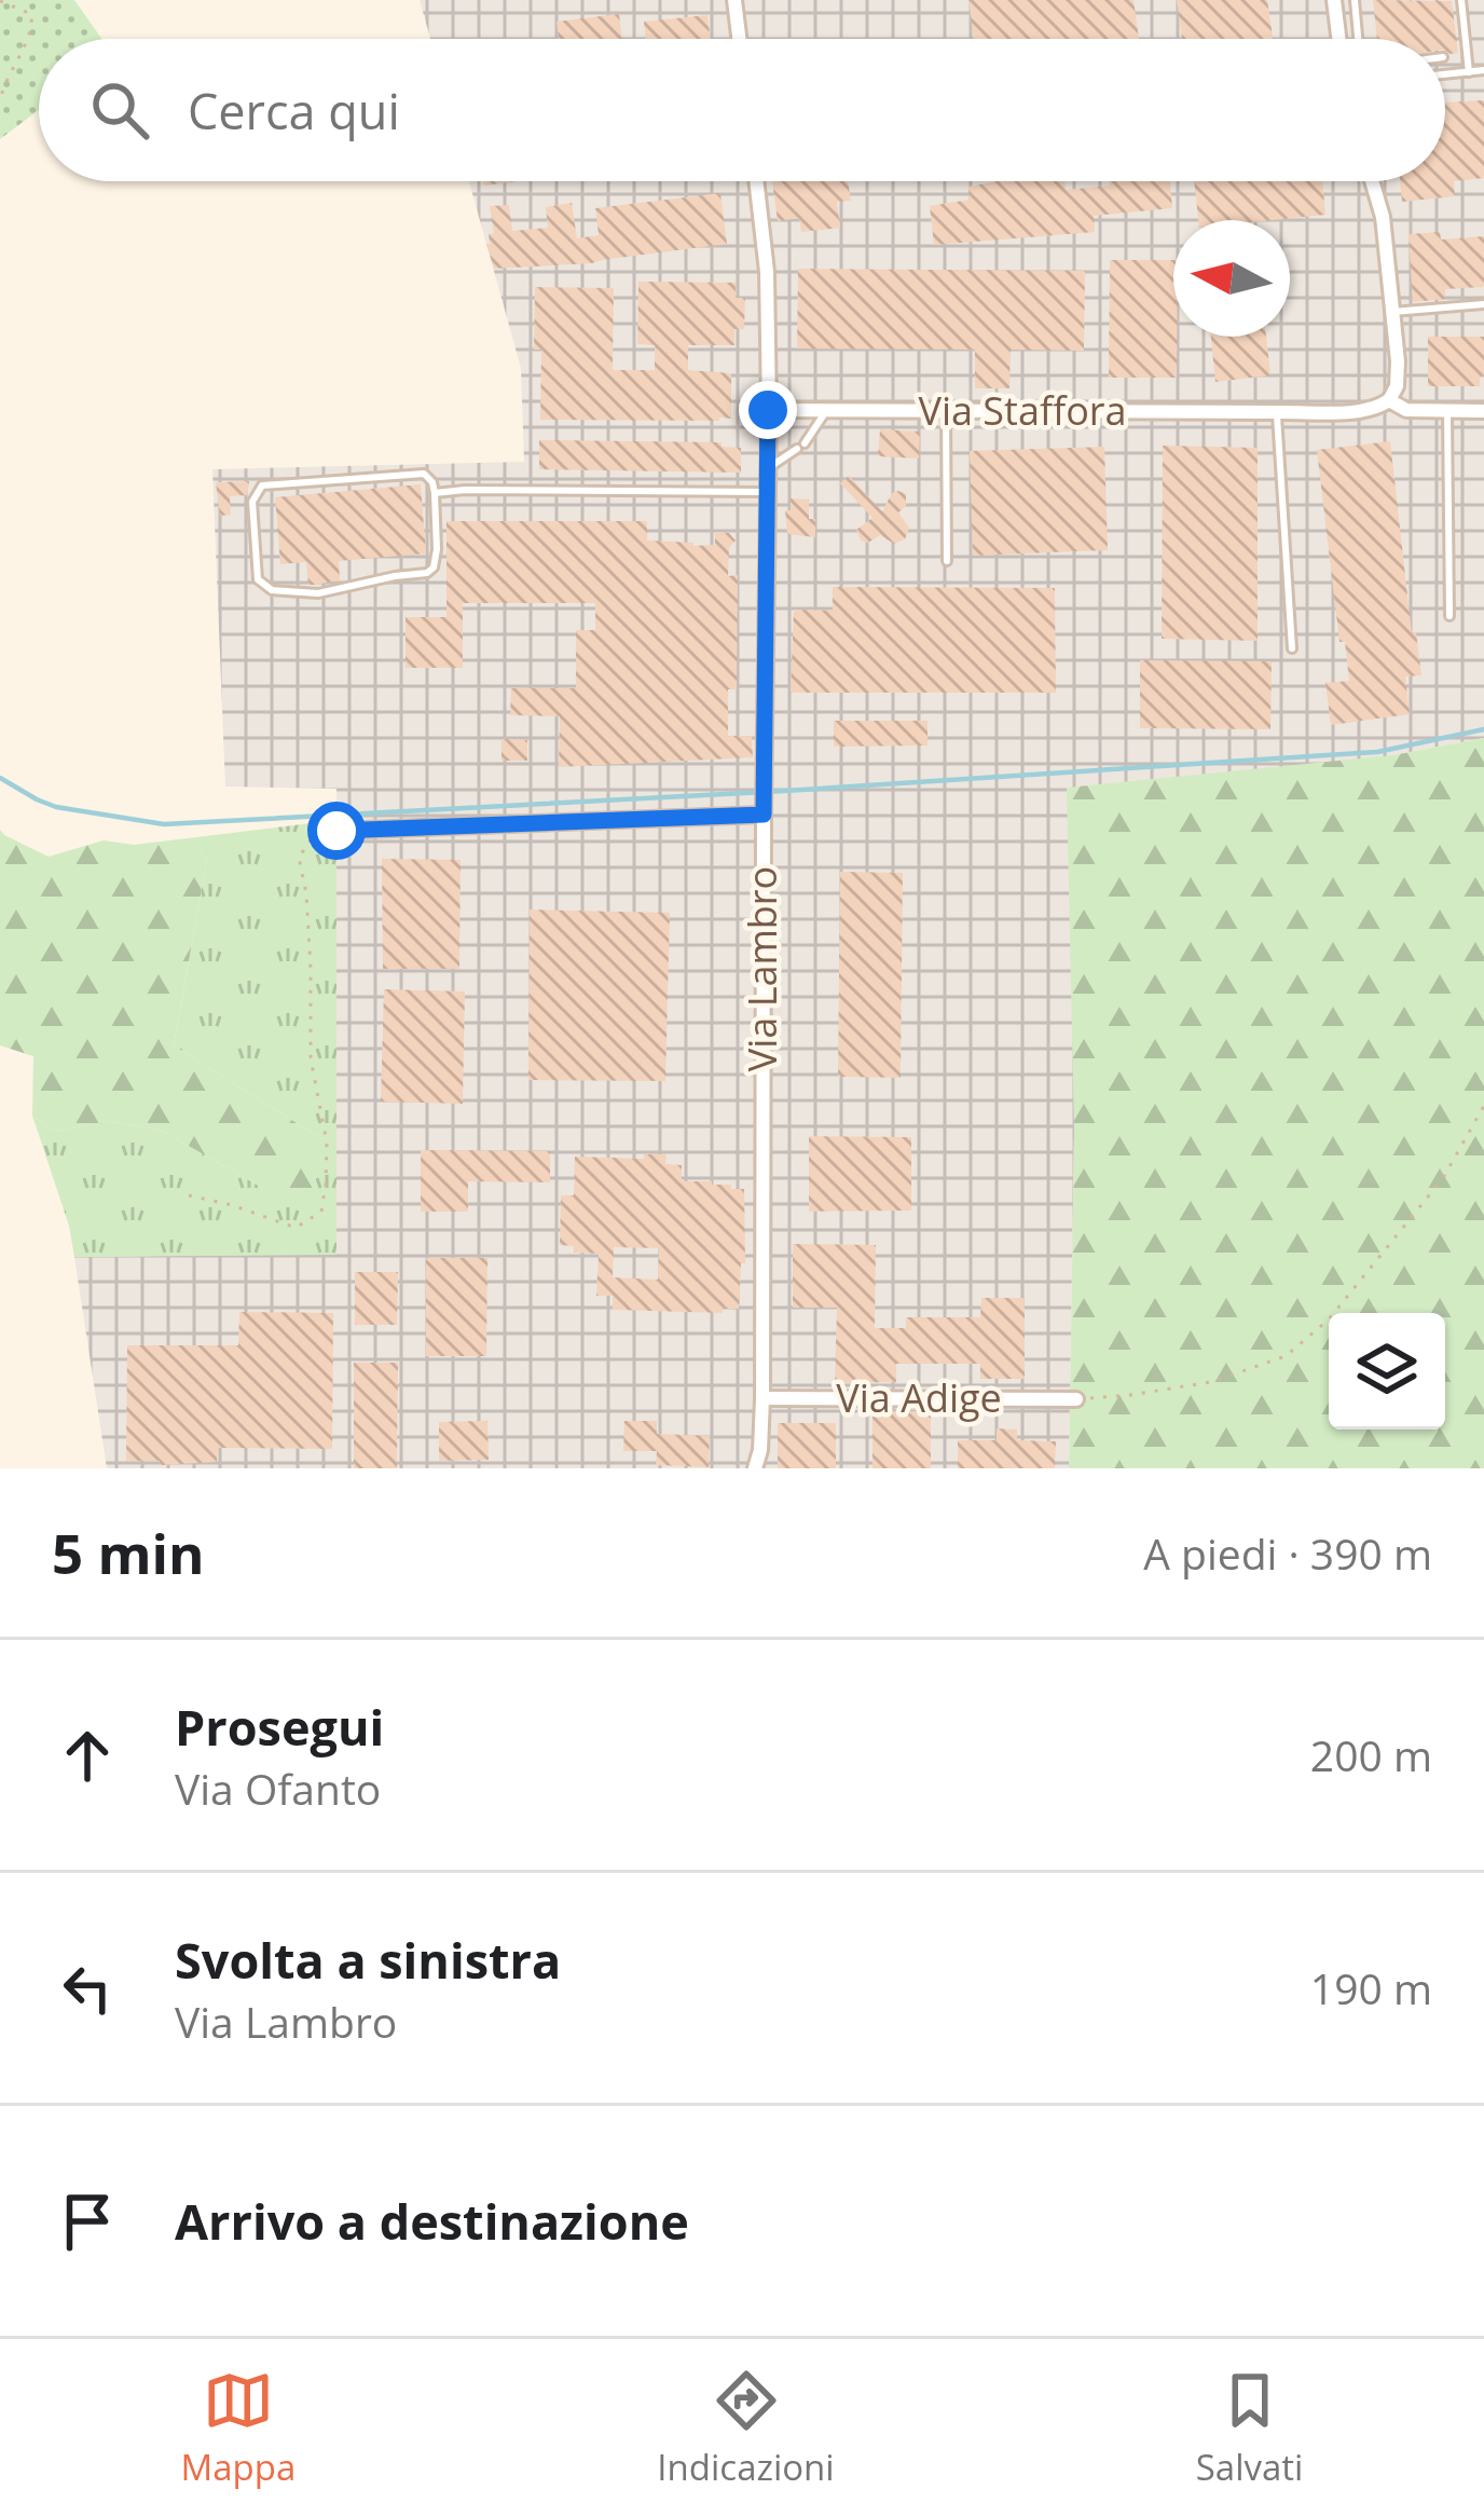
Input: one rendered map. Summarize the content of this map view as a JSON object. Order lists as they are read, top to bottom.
{
  "streets": {
    "street": ["Via Staffora", "Via Lambro", "Via Adige"]
  },
  "crossings": [
    ["Via Staffora", "Via Lambro"],
    ["Via Lambro", "Via Adige"]
  ],
  "north": "left",
  "page": {
    "search": "Cerca qui",
    "heading": ["5 min", "A piedi · 390 m"],
    "list": [
      ["Prosegui", "Via Ofanto", "200 m"],
      ["Svolta a sinistra", "Via Lambro", "190 m"],
      "Arrivo a destinazione"
    ],
    "nav": ["Mappa", "Indicazioni", "Salvati"]
  }
}
